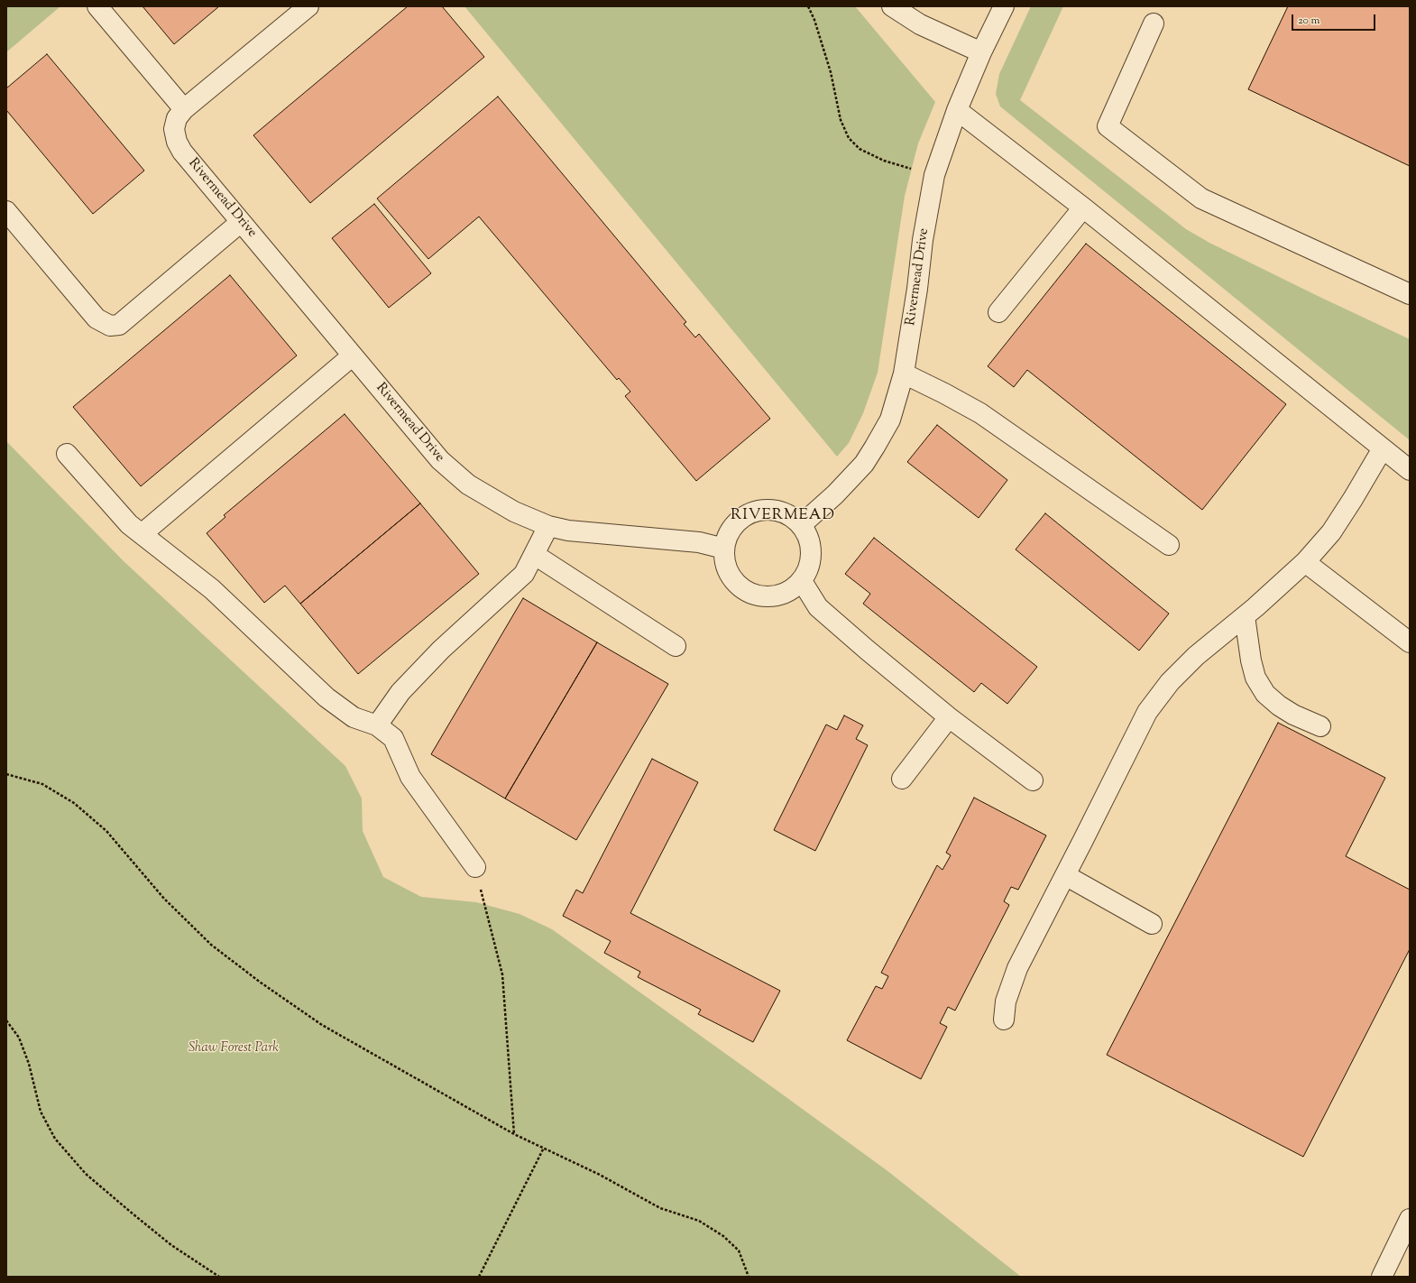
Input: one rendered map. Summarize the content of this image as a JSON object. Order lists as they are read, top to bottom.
{
  "streets": {
    "street": ["Rivermead Drive"]
  },
  "districts": ["RIVERMEAD"],
  "parks": ["Shaw Forest Park"],
  "scale_bar": "20 m"
}
